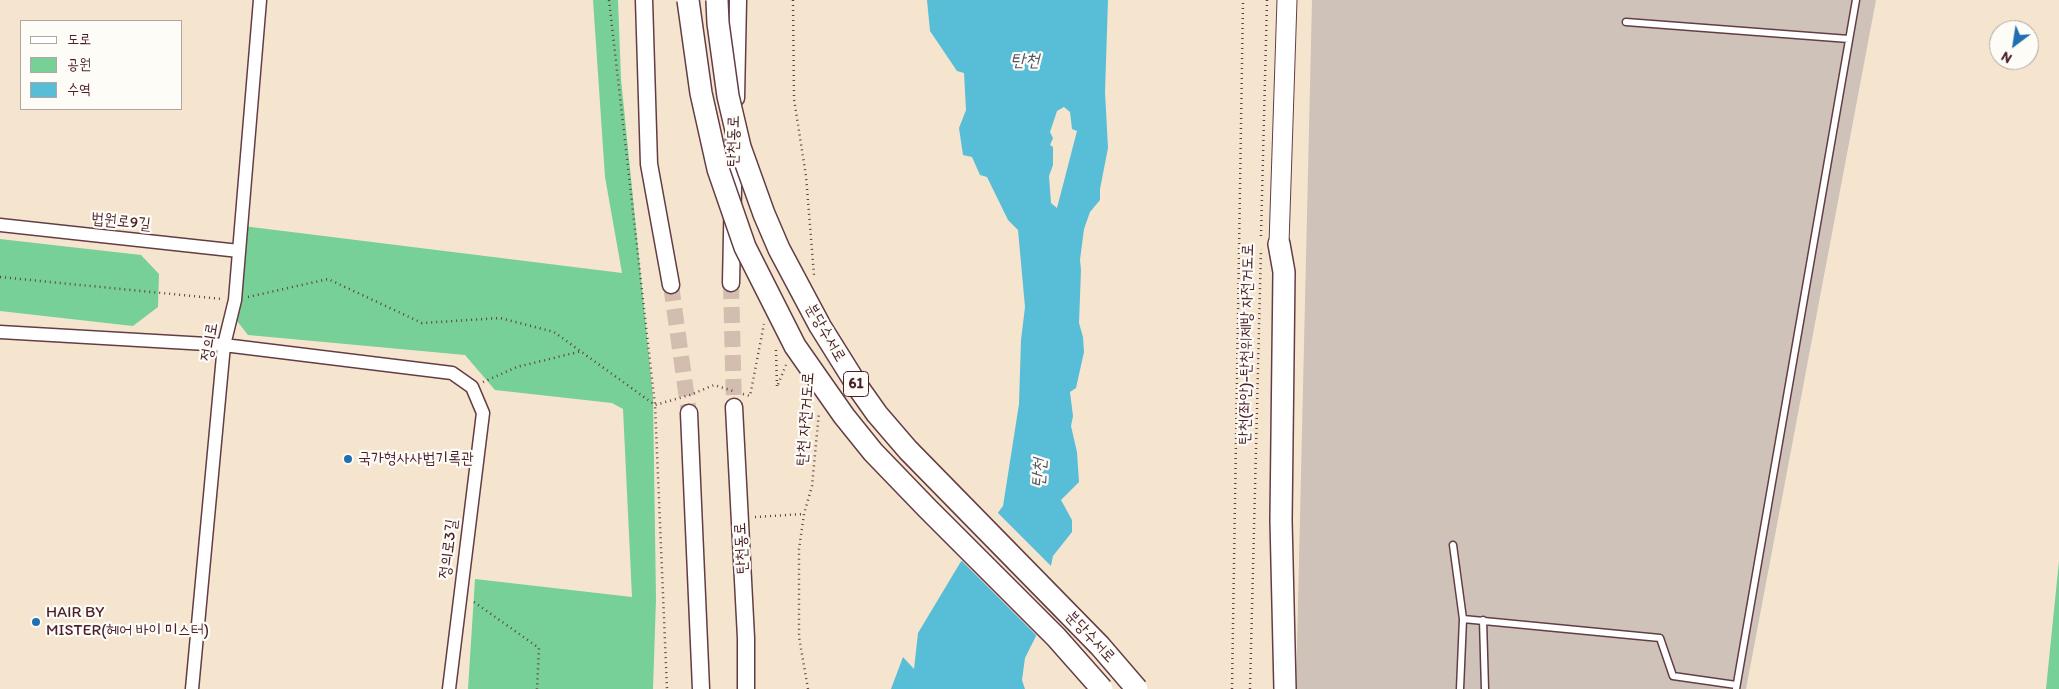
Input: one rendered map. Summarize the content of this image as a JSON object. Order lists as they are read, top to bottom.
{
  "streets": {
    "highway": ["분당수서로", "61"],
    "street": [
      "탄천동로",
      "법원로9길",
      "정의로",
      "정의로3길"
    ],
    "path": ["탄천(좌안)-탄천위제방 자전거도로", "탄천 자전거도로"]
  },
  "crossings": [
    ["법원로9길", "정의로"]
  ],
  "water": ["탄천"],
  "places": ["국가형사사법기록관", "HAIR BY MISTER(헤어 바이 미스터)"],
  "legend": ["도로", "공원", "수역"],
  "north": "bottom left"
}
